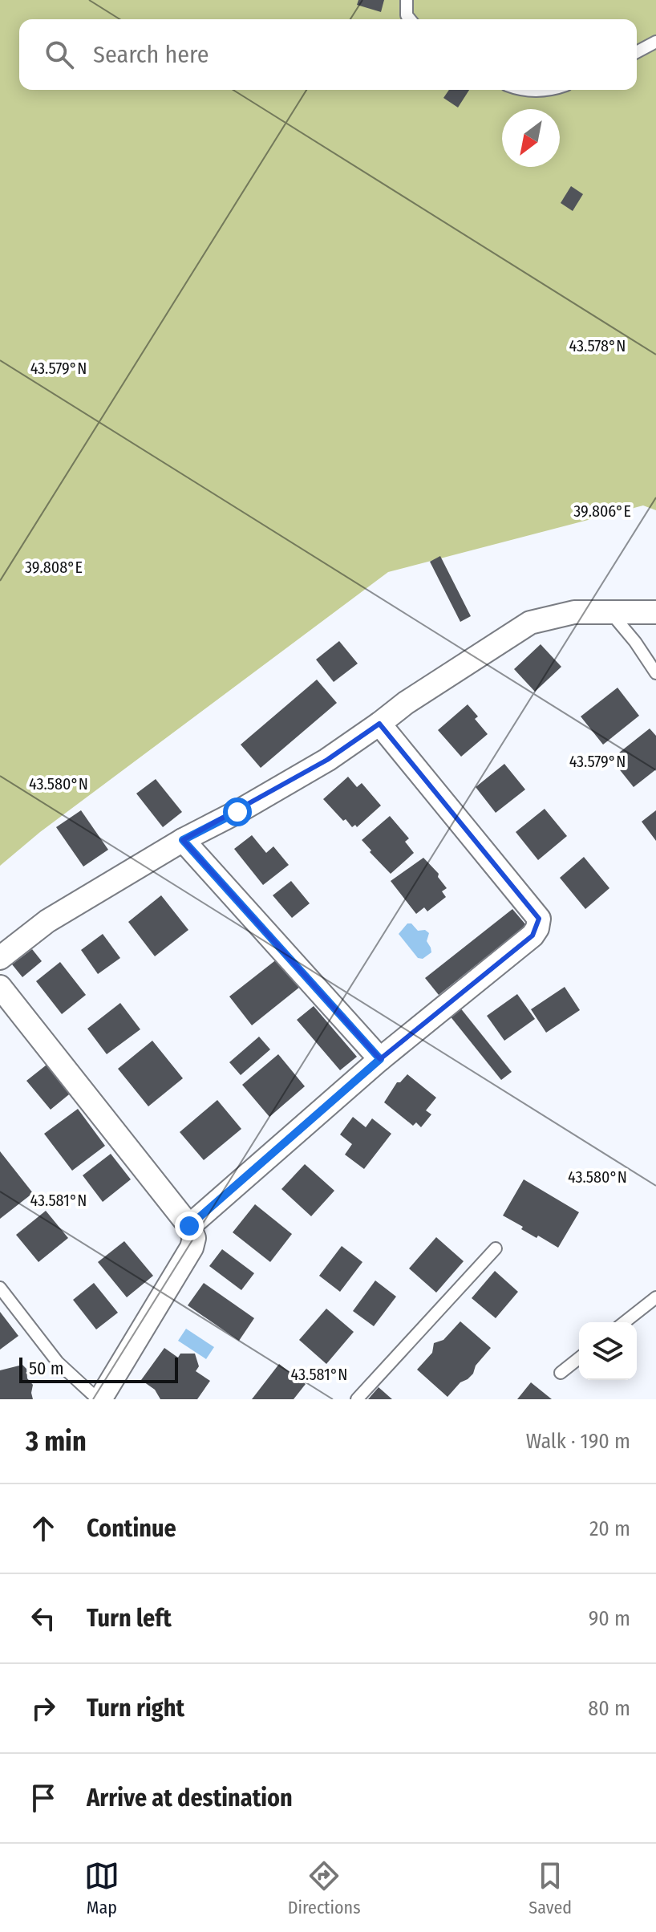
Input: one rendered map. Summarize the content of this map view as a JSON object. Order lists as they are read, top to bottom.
{
  "scale_bar": "50 m",
  "north": "bottom left",
  "page": {
    "search": "Search here",
    "scale": "50 m",
    "heading": ["3 min", "Walk · 190 m"],
    "list": [
      ["Continue", "20 m"],
      ["Turn left", "90 m"],
      ["Turn right", "80 m"],
      "Arrive at destination"
    ],
    "nav": ["Map", "Directions", "Saved"]
  },
  "coordinates": [
    "43.578°N",
    "43.579°N",
    "39.806°E",
    "39.808°E",
    "43.580°N",
    "43.581°N"
  ]
}
